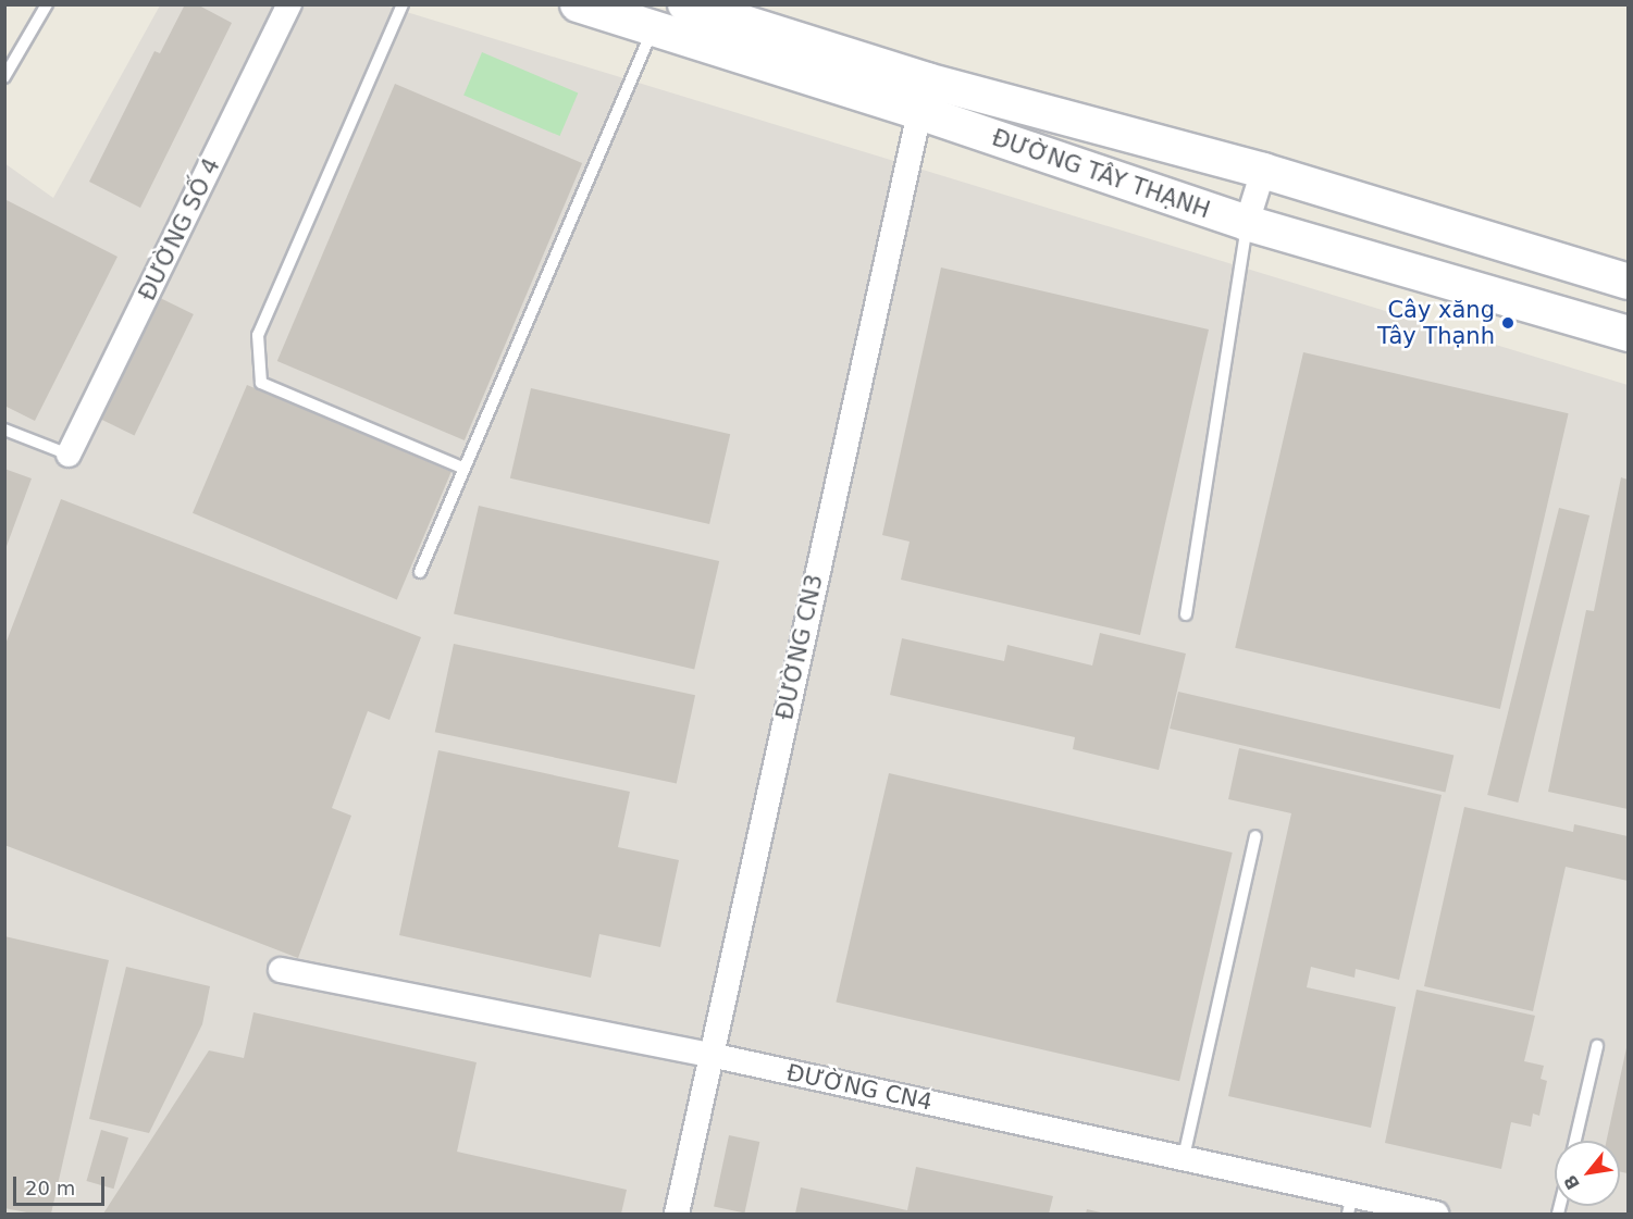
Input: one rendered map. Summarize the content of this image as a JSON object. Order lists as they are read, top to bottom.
{
  "streets": {
    "street": [
      "ĐƯỜNG TÂY THẠNH",
      "ĐƯỜNG SỐ 4",
      "ĐƯỜNG CN3",
      "ĐƯỜNG CN4"
    ]
  },
  "crossings": [
    ["ĐƯỜNG TÂY THẠNH", "ĐƯỜNG CN3"],
    ["ĐƯỜNG CN3", "ĐƯỜNG CN4"]
  ],
  "places": ["Cây xăng Tây Thạnh"],
  "scale_bar": "20 m",
  "north": "bottom left"
}
